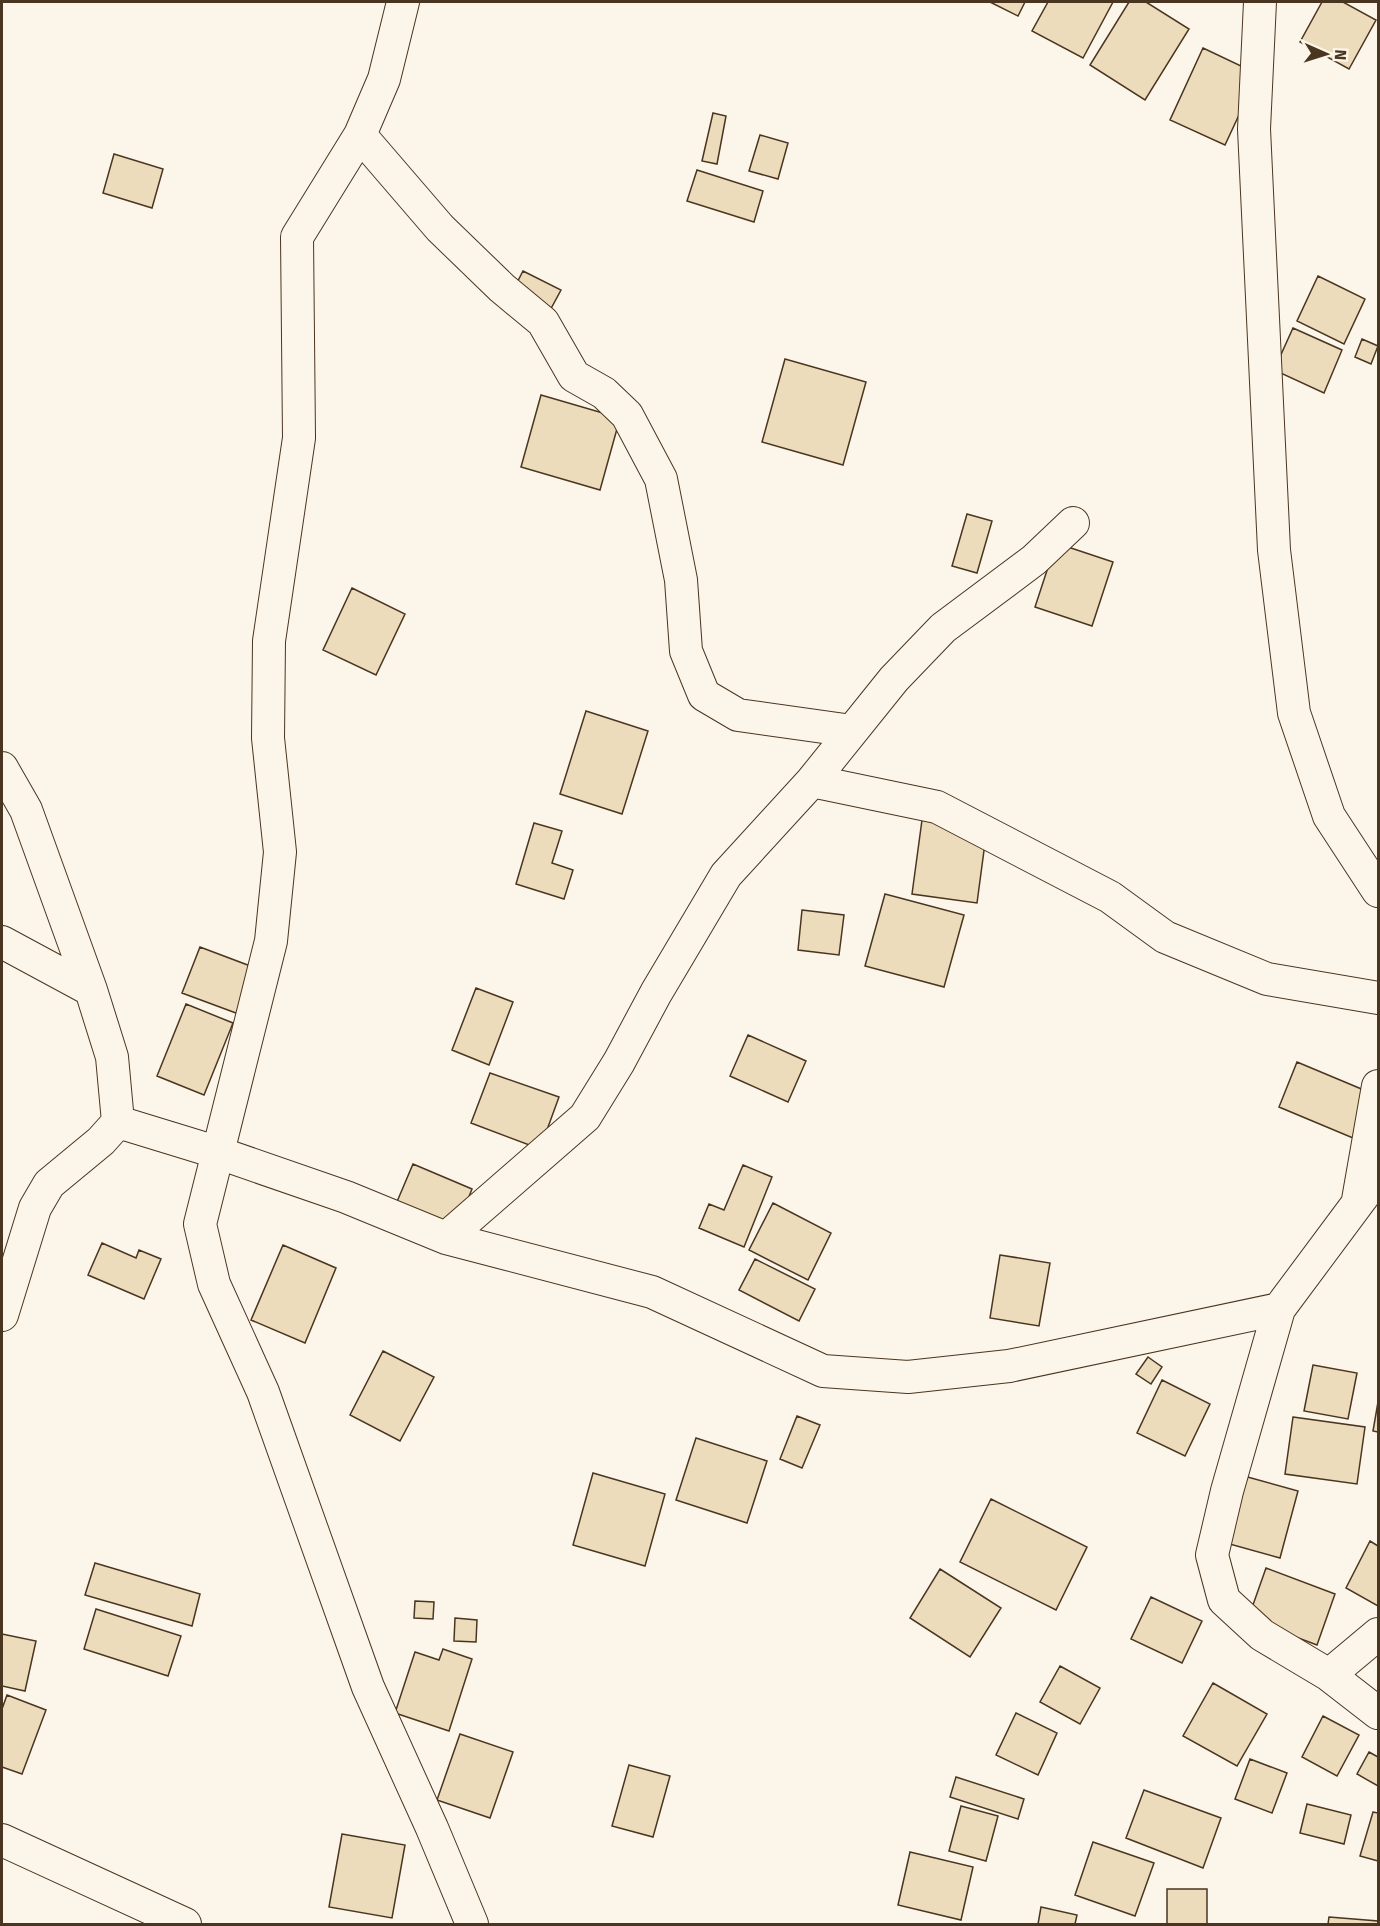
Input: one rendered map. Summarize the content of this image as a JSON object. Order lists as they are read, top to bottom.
{
  "north": "right"
}
